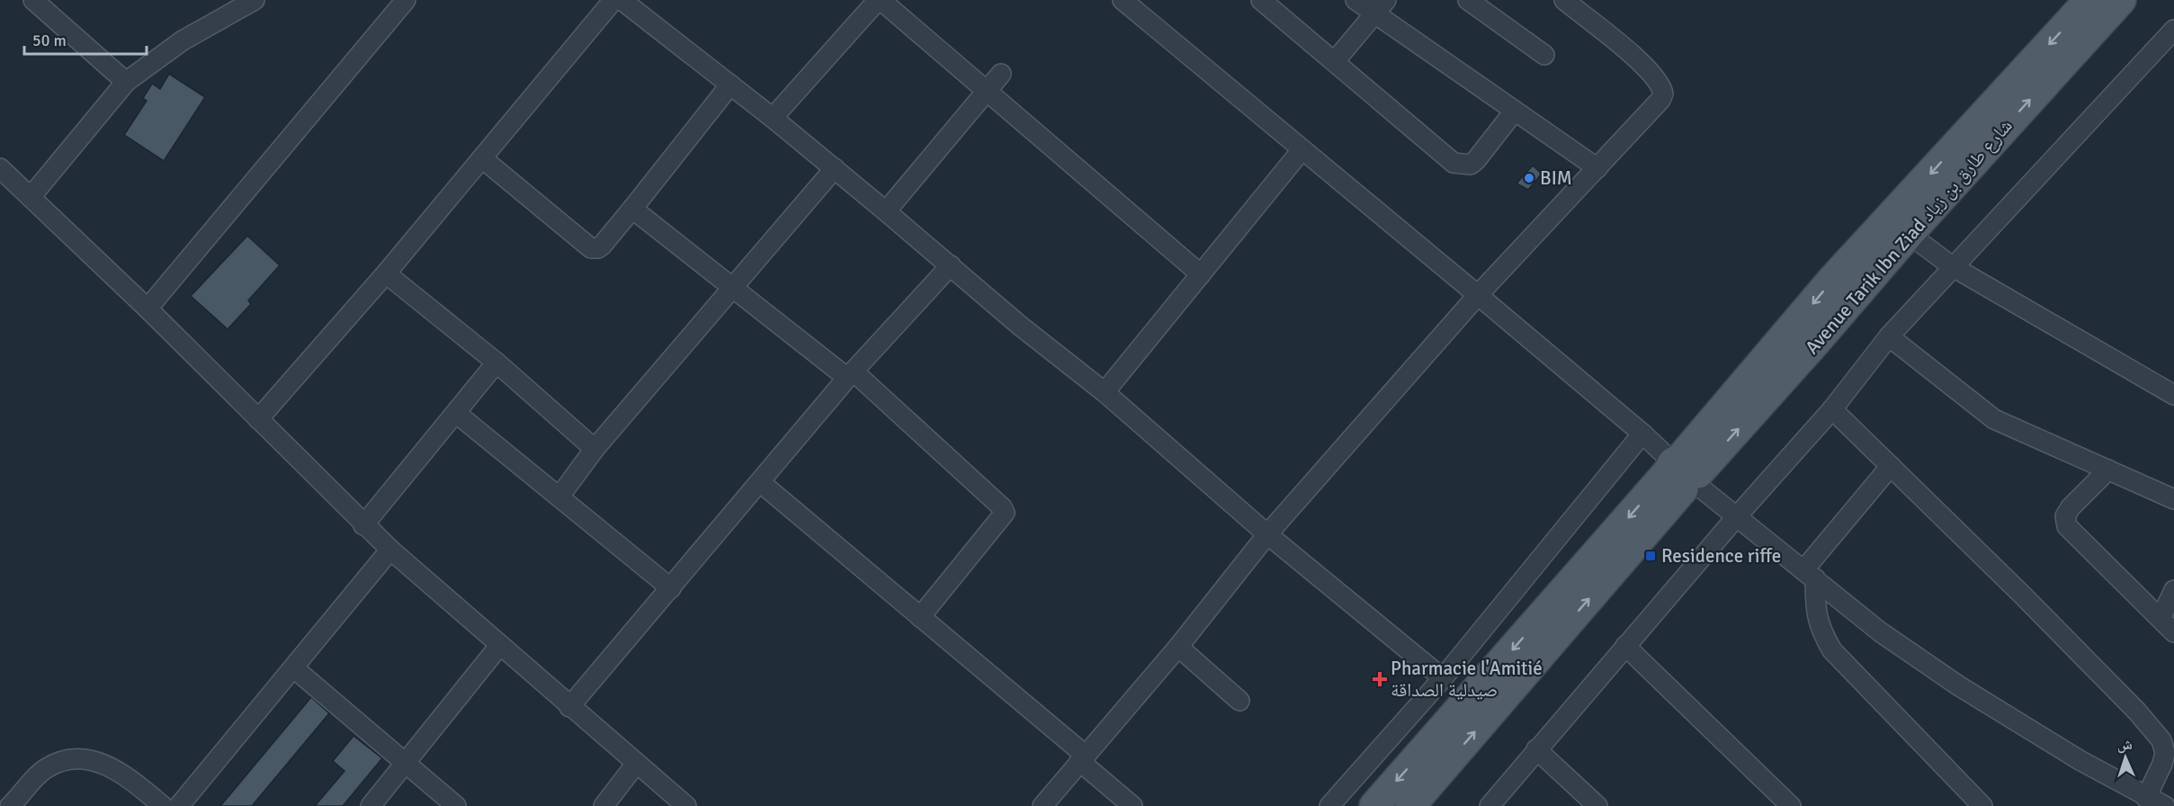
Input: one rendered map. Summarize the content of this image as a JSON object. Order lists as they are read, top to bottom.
{
  "streets": {
    "main road": ["Avenue Tarik Ibn Ziad شارع طارق بن زياد"]
  },
  "places": {
    "other": ["BIM"],
    "transit": ["Residence riffe"],
    "health": ["Pharmacie l'Amitié صيدلية الصداقة"]
  },
  "scale_bar": "50 m",
  "north": "top"
}
